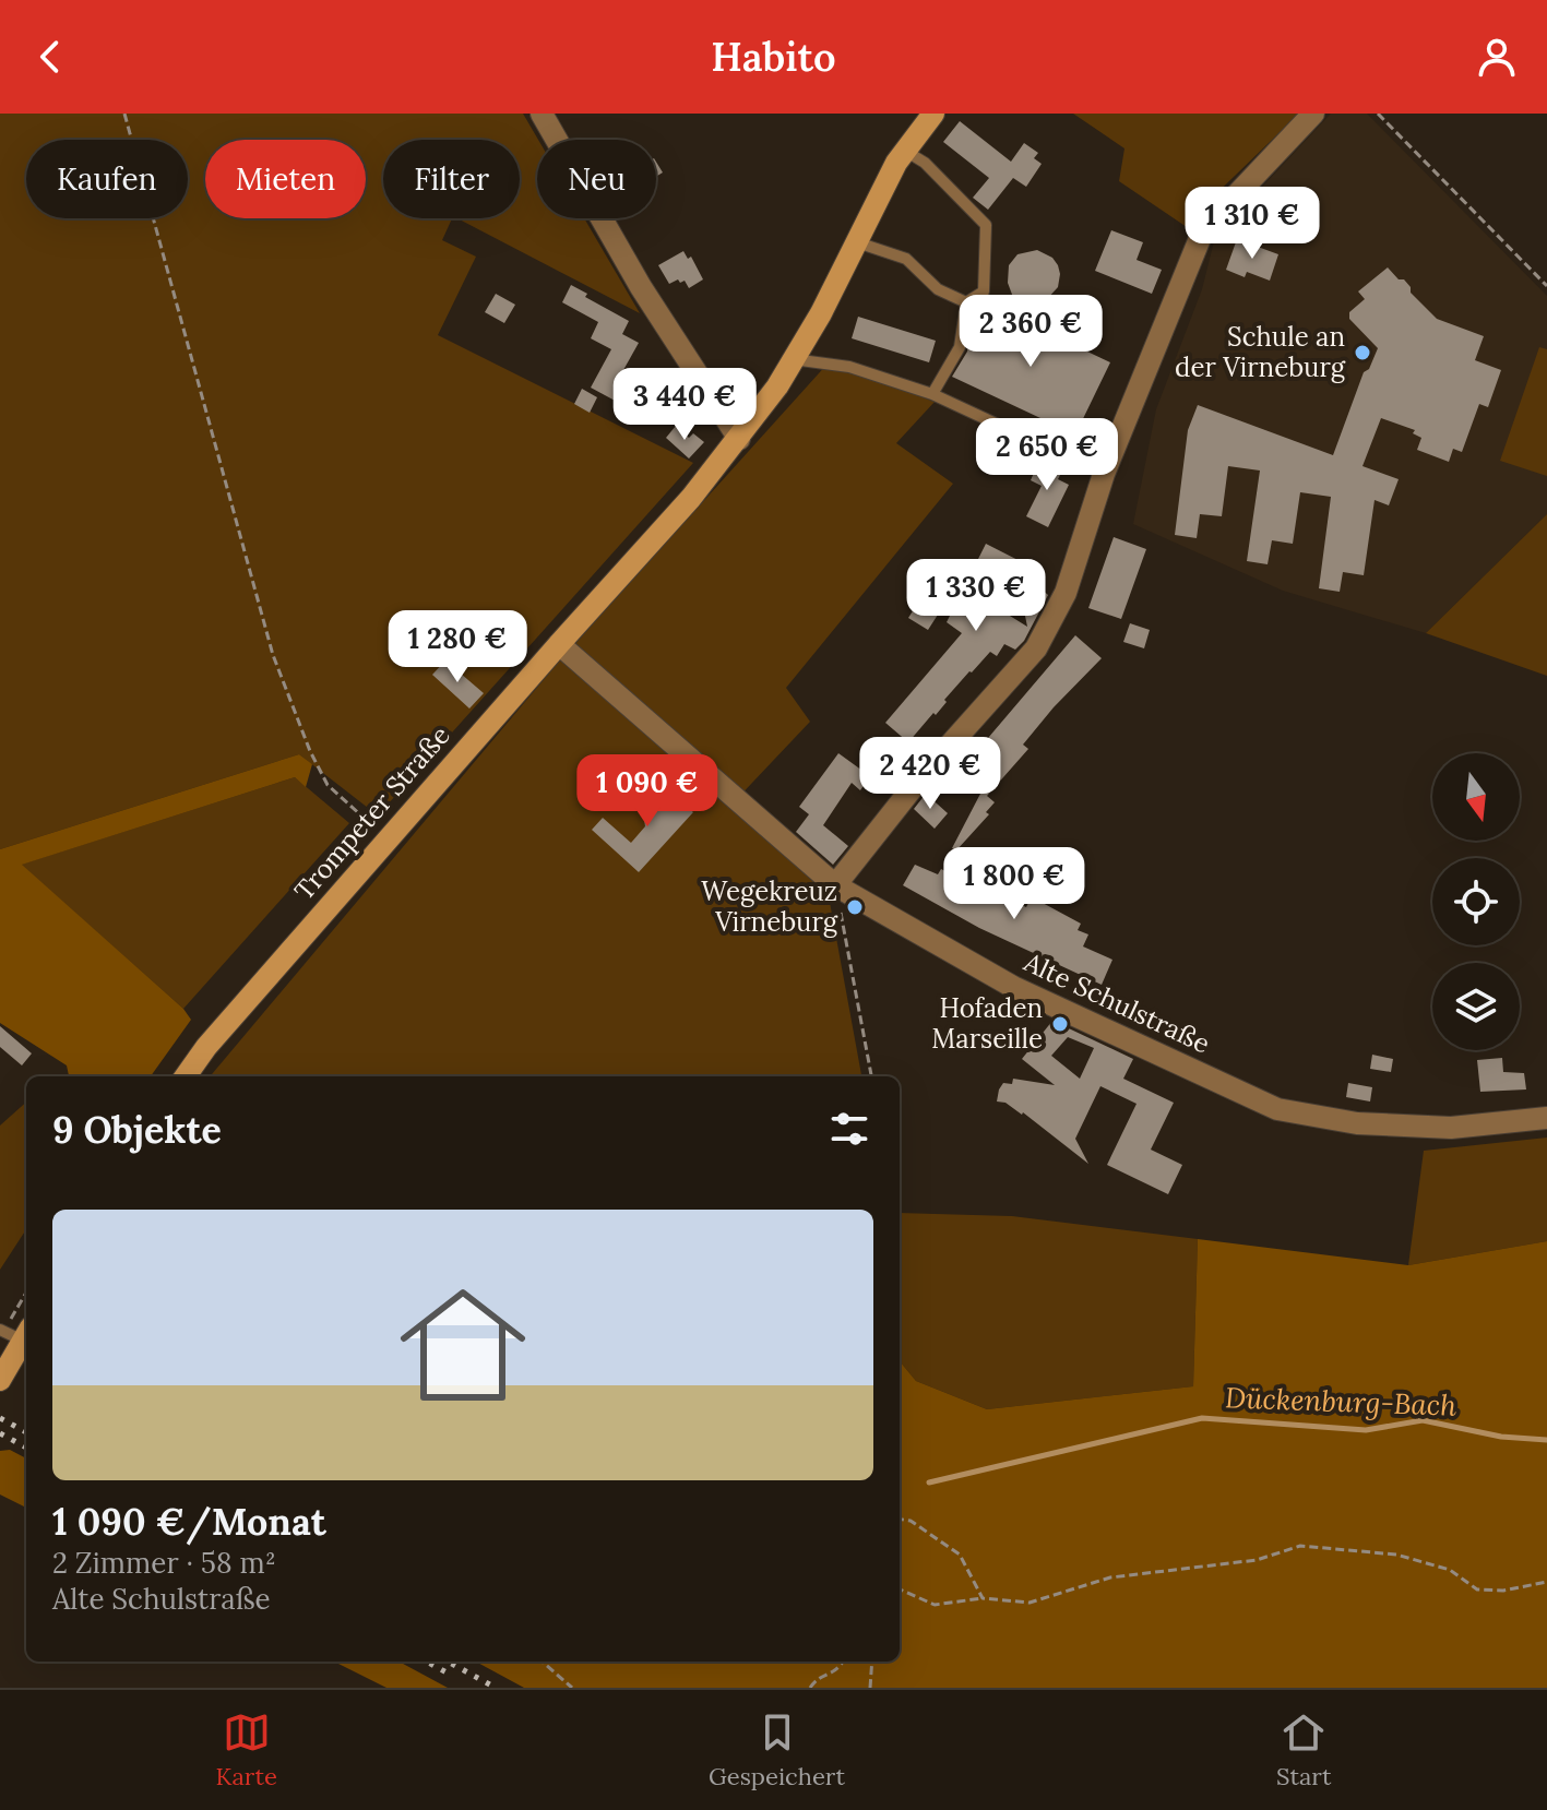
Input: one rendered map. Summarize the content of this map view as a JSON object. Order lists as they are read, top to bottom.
{
  "streets": {
    "main road": ["Trompeter Straße"],
    "street": ["Alte Schulstraße"]
  },
  "crossings": [
    ["Trompeter Straße", "Alte Schulstraße"]
  ],
  "water": ["Dückenburg-Bach"],
  "places": ["Schule an der Virneburg", "Wegekreuz Virneburg", "Hofaden Marseille"],
  "north": "bottom",
  "page": {
    "header": "Habito",
    "chip": [
      "Kaufen",
      "Mieten",
      "Filter",
      "Neu"
    ],
    "price": [
      "1 310 €",
      "2 360 €",
      "3 440 €",
      "2 650 €",
      "1 330 €",
      "1 280 €",
      "2 420 €",
      "1 090 €",
      "1 800 €"
    ],
    "heading": "9 Objekte",
    "list": [
      {
        "name": "1 090 €/Monat",
        "note": "2 Zimmer · 58 m² · Alte Schulstraße"
      }
    ],
    "tabs": ["Karte", "Gespeichert", "Start"]
  }
}
